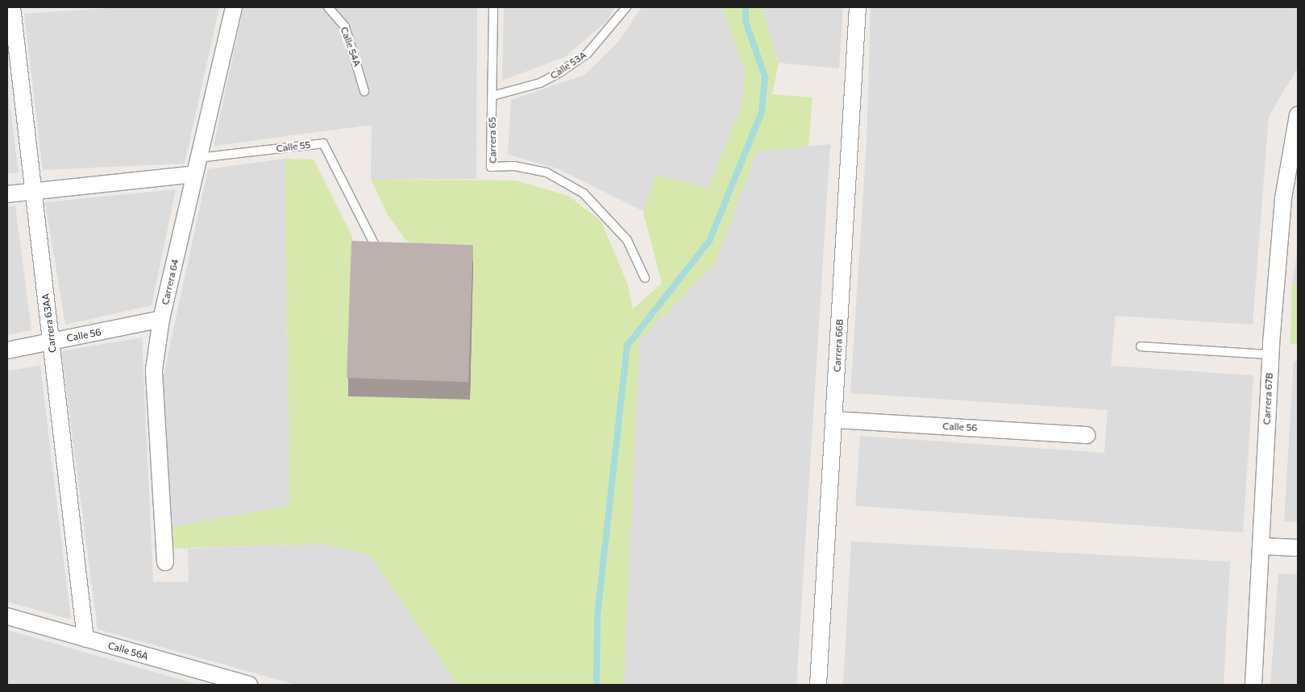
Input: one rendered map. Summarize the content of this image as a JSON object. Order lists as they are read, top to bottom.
{
  "streets": {
    "street": [
      "Carrera 64",
      "Carrera 63AA",
      "Calle 56",
      "Carrera 66B",
      "Carrera 67B",
      "Calle 56A"
    ],
    "lane": [
      "Calle 54A",
      "Calle 53A",
      "Carrera 65",
      "Calle 55"
    ]
  },
  "crossings": [
    ["Calle 53A", "Carrera 65"],
    ["Calle 55", "Carrera 64"],
    ["Carrera 64", "Calle 56"],
    ["Carrera 63AA", "Calle 56"],
    ["Carrera 63AA", "Calle 56A"],
    ["Calle 56", "Carrera 66B"]
  ]
}
